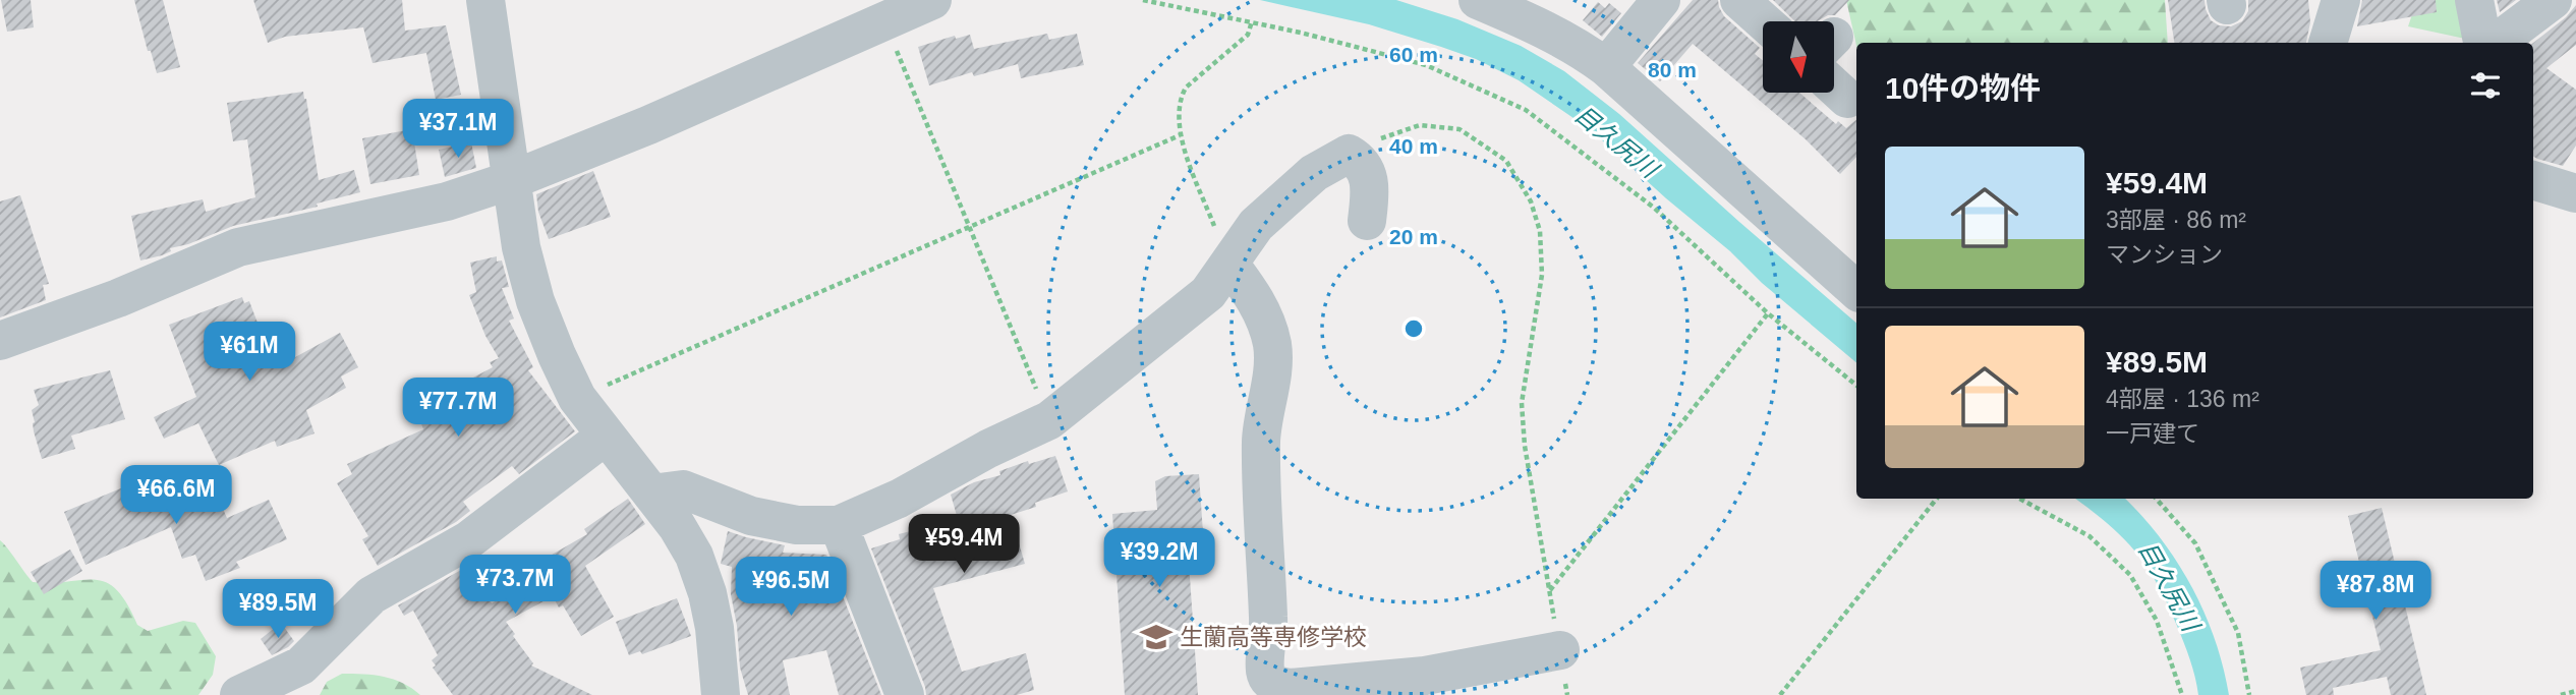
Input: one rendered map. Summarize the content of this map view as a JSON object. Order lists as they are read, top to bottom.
{
  "water": ["目久尻川"],
  "places": {
    "school or university": ["生蘭高等専修学校"]
  },
  "north": "bottom",
  "page": {
    "heading": "10件の物件",
    "price": [
      "¥37.1M",
      "¥61M",
      "¥77.7M",
      "¥66.6M",
      "¥59.4M",
      "¥39.2M",
      "¥73.7M",
      "¥96.5M",
      "¥87.8M",
      "¥89.5M"
    ],
    "list": [
      {
        "name": "¥59.4M",
        "note": "3部屋 · 86 m² · マンション"
      },
      {
        "name": "¥89.5M",
        "note": "4部屋 · 136 m² · 一戸建て"
      }
    ]
  },
  "rings": [
    "60 m",
    "80 m",
    "40 m",
    "20 m"
  ]
}
